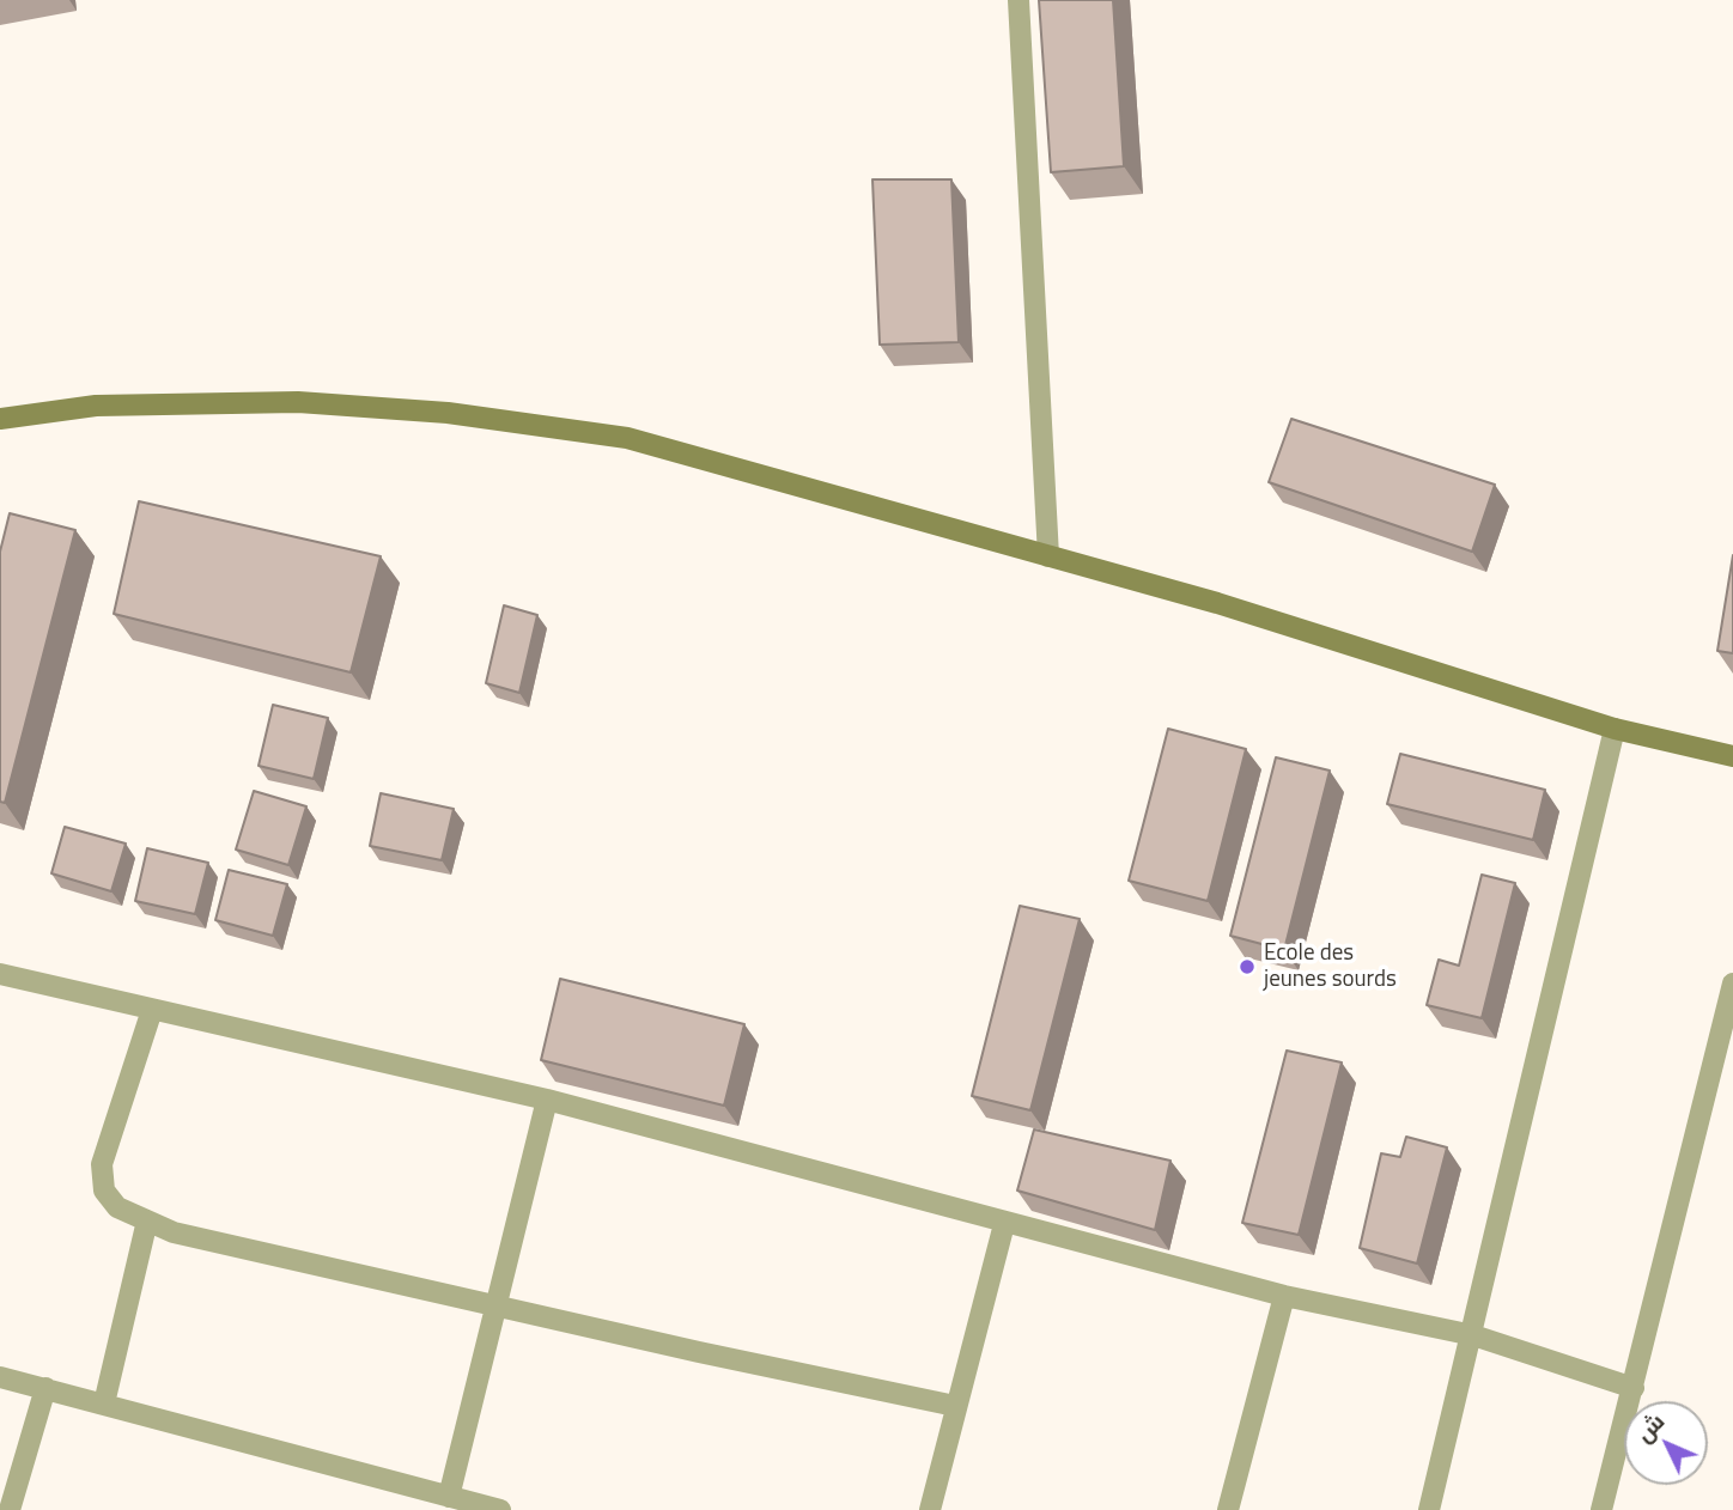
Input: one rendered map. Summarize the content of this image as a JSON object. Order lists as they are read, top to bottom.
{
  "places": ["Ecole des jeunes sourds"],
  "north": "top left"
}
